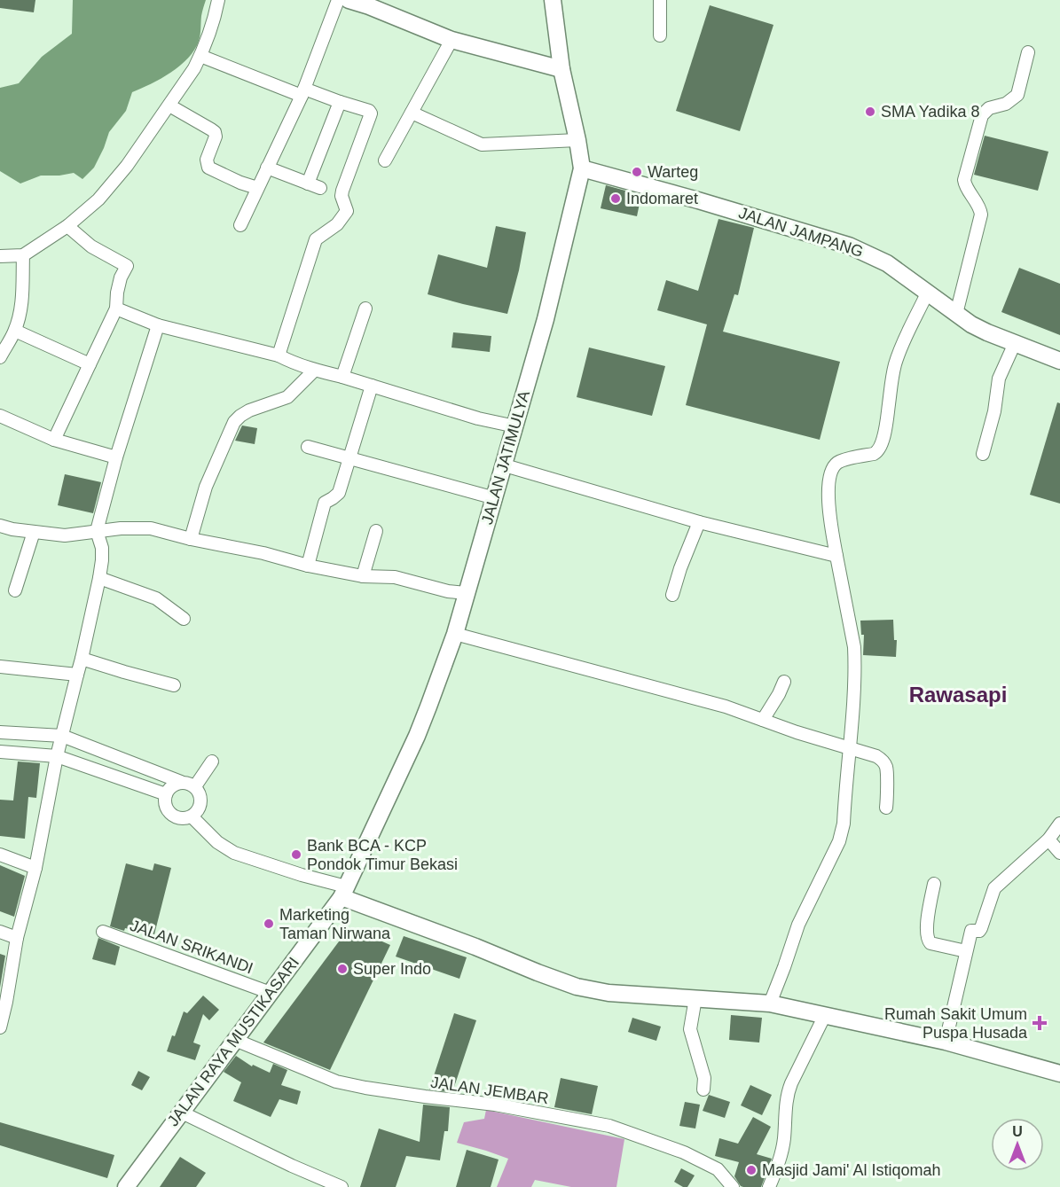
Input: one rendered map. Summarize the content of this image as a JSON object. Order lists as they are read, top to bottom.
{
  "streets": {
    "main road": ["JALAN JAMPANG", "JALAN JATIMULYA", "JALAN RAYA MUSTIKASARI"],
    "street": ["JALAN SRIKANDI", "JALAN JEMBAR"]
  },
  "crossings": [
    ["JALAN JAMPANG", "JALAN JATIMULYA"],
    ["JALAN JATIMULYA", "JALAN RAYA MUSTIKASARI"],
    ["JALAN SRIKANDI", "JALAN RAYA MUSTIKASARI"],
    ["JALAN RAYA MUSTIKASARI", "JALAN JEMBAR"]
  ],
  "districts": ["Rawasapi"],
  "places": {
    "other": [
      "SMA Yadika 8",
      "Warteg",
      "Indomaret",
      "Bank BCA - KCP Pondok Timur Bekasi",
      "Marketing Taman Nirwana",
      "Super Indo",
      "Masjid Jami' Al Istiqomah"
    ],
    "health": ["Rumah Sakit Umum Puspa Husada"]
  },
  "north": "top"
}
